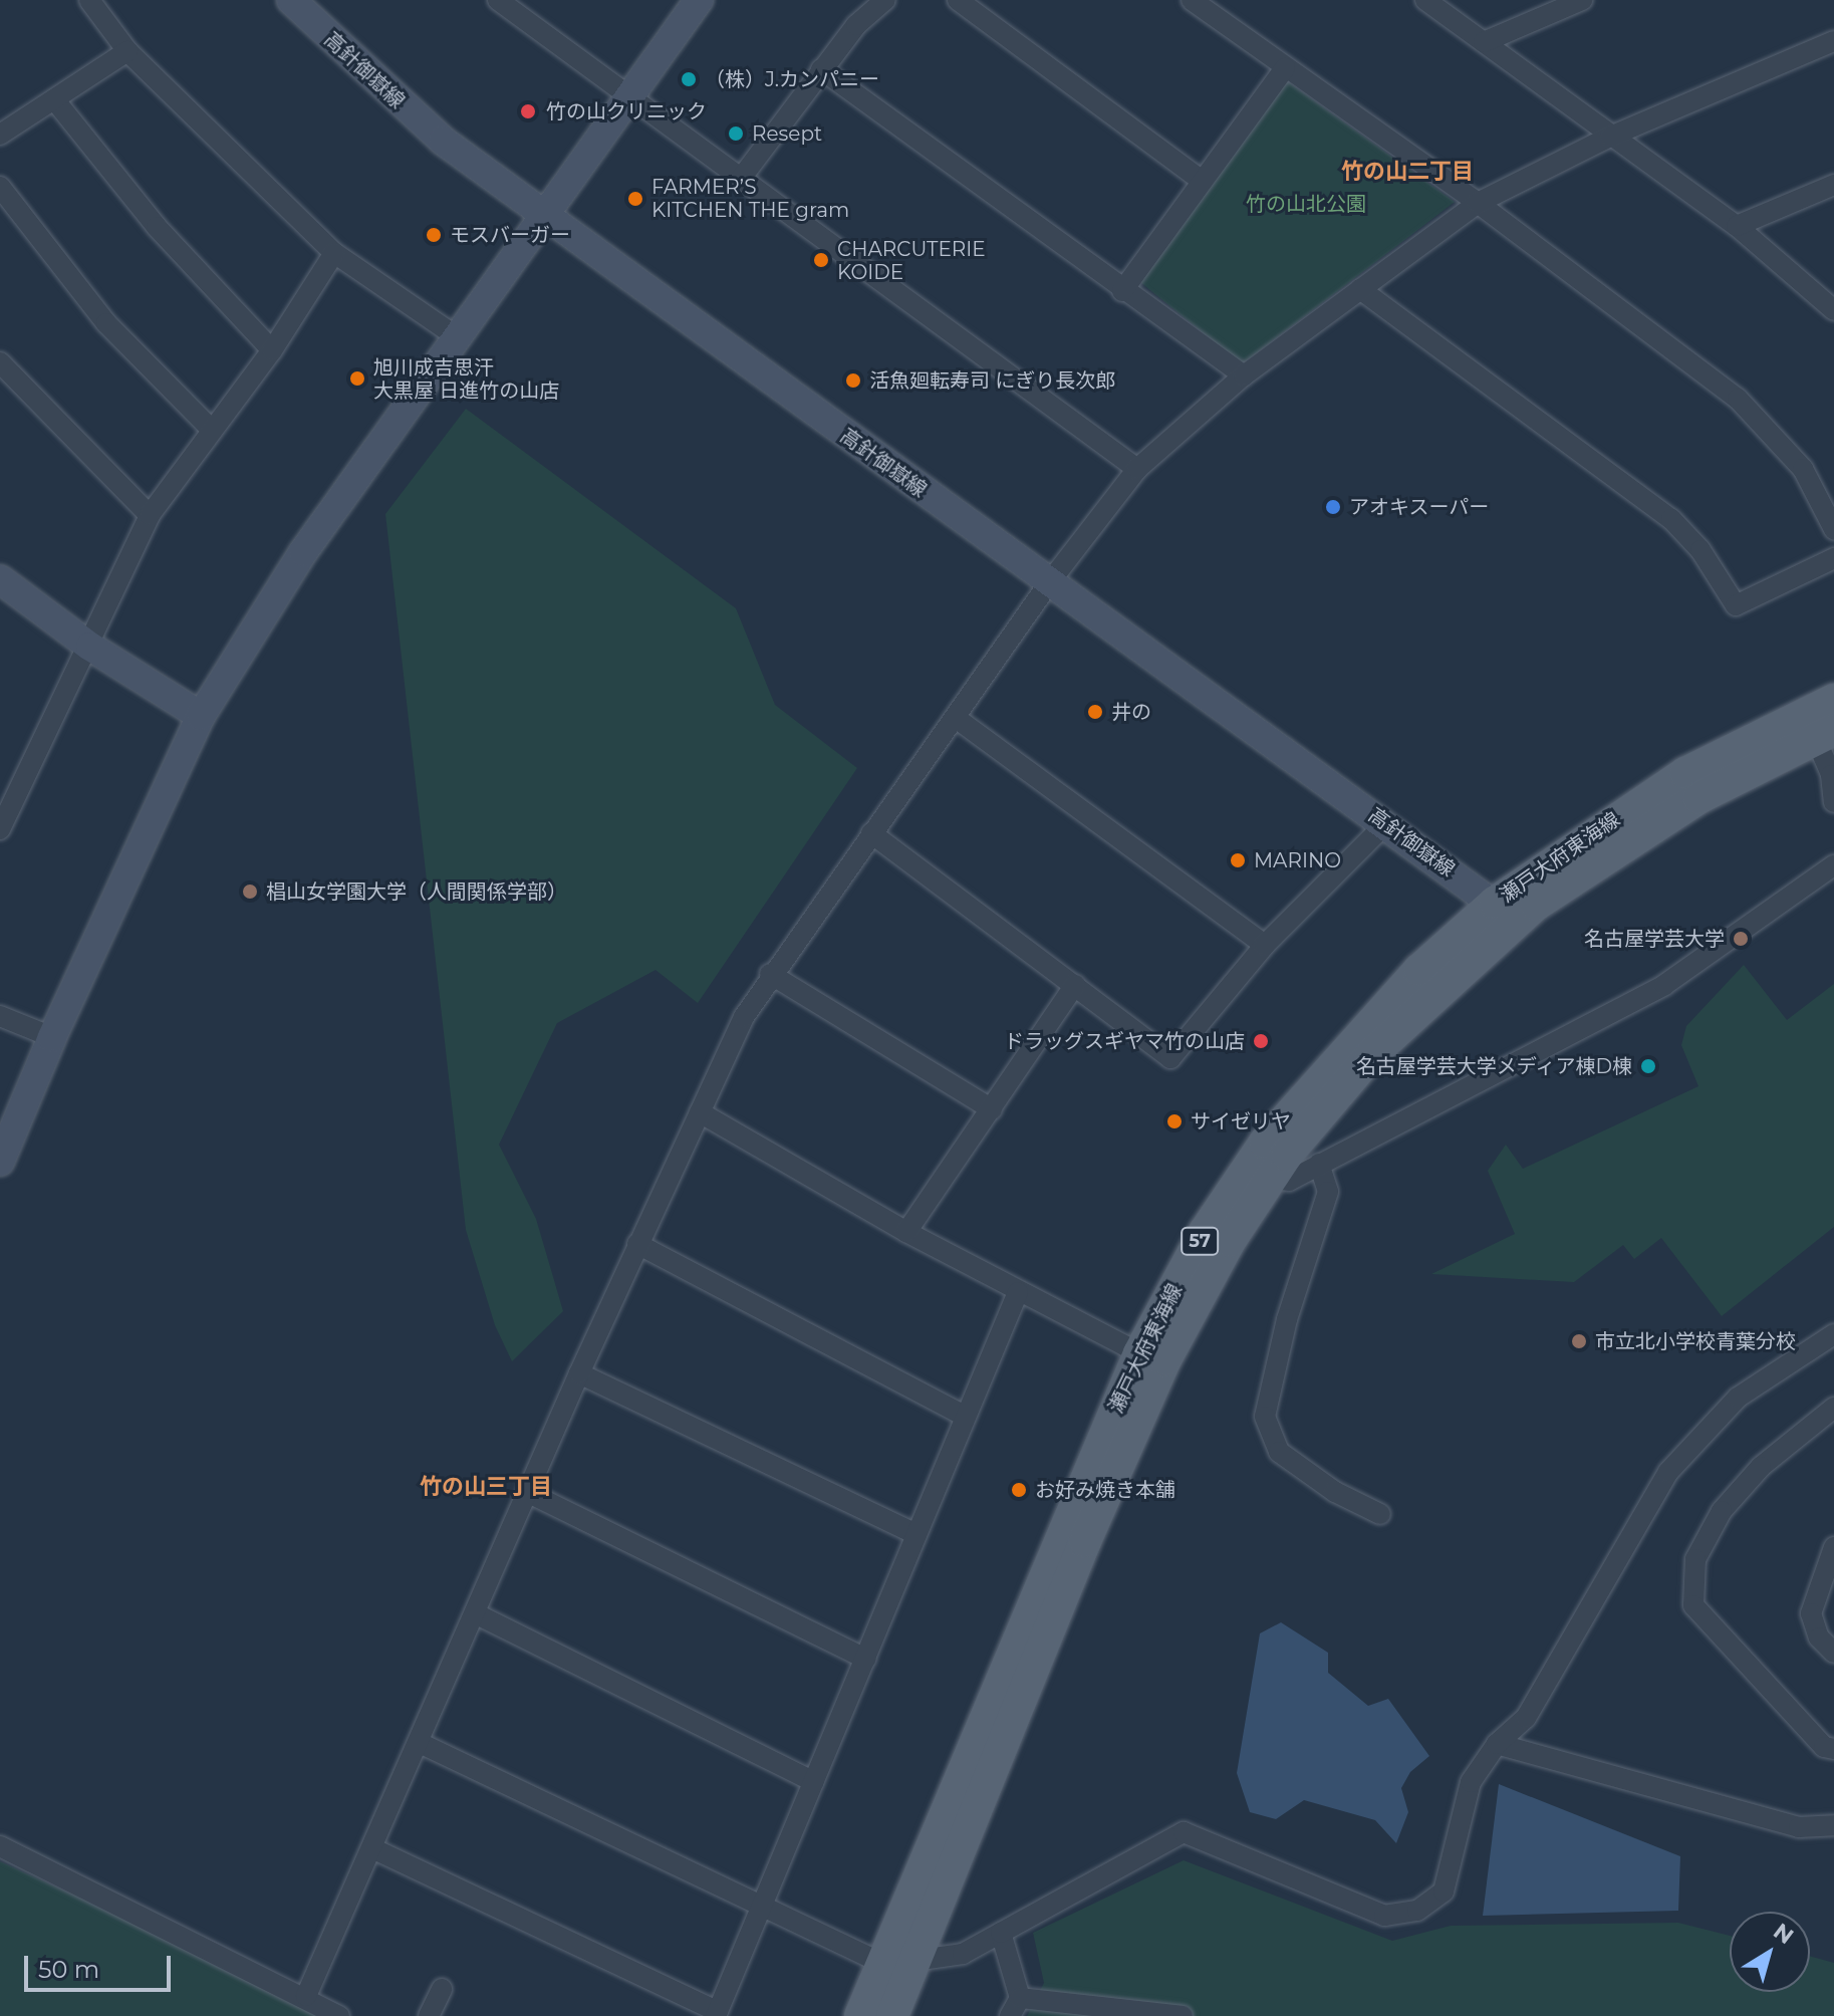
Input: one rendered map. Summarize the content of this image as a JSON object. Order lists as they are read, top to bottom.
{
  "streets": {
    "main road": ["瀬戸大府東海線", "57"],
    "street": ["高針御嶽線"]
  },
  "crossings": [
    ["高針御嶽線", "瀬戸大府東海線"]
  ],
  "districts": ["竹の山二丁目", "竹の山三丁目"],
  "parks": ["竹の山北公園"],
  "places": [
    "（株）J.カンパニー",
    "竹の山クリニック",
    "Resept",
    "FARMER’S KITCHEN THE gram",
    "モスバーガー",
    "CHARCUTERIE KOIDE",
    "旭川成吉思汗 大黒屋 日進竹の山店",
    "活魚廻転寿司 にぎり長次郎",
    "アオキスーパー",
    "井の",
    "MARINO",
    "椙山女学園大学（人間関係学部）",
    "名古屋学芸大学",
    "ドラッグスギヤマ竹の山店",
    "名古屋学芸大学メディア棟D棟",
    "サイゼリヤ",
    "市立北小学校青葉分校",
    "お好み焼き本舗"
  ],
  "scale_bar": "50 m",
  "north": "top right"
}
